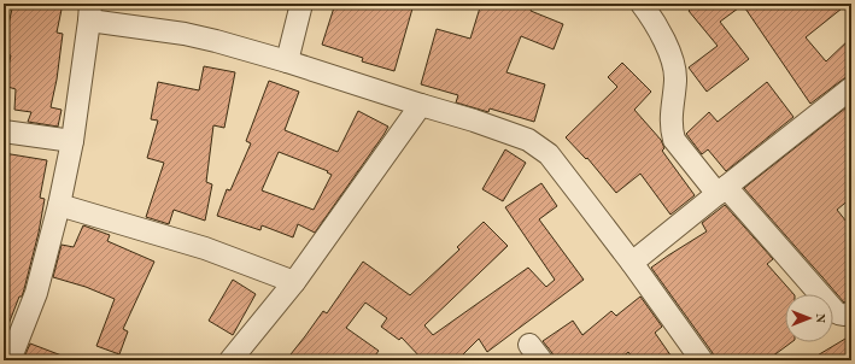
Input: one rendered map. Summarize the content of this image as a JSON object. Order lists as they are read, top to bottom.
{
  "north": "right"
}
